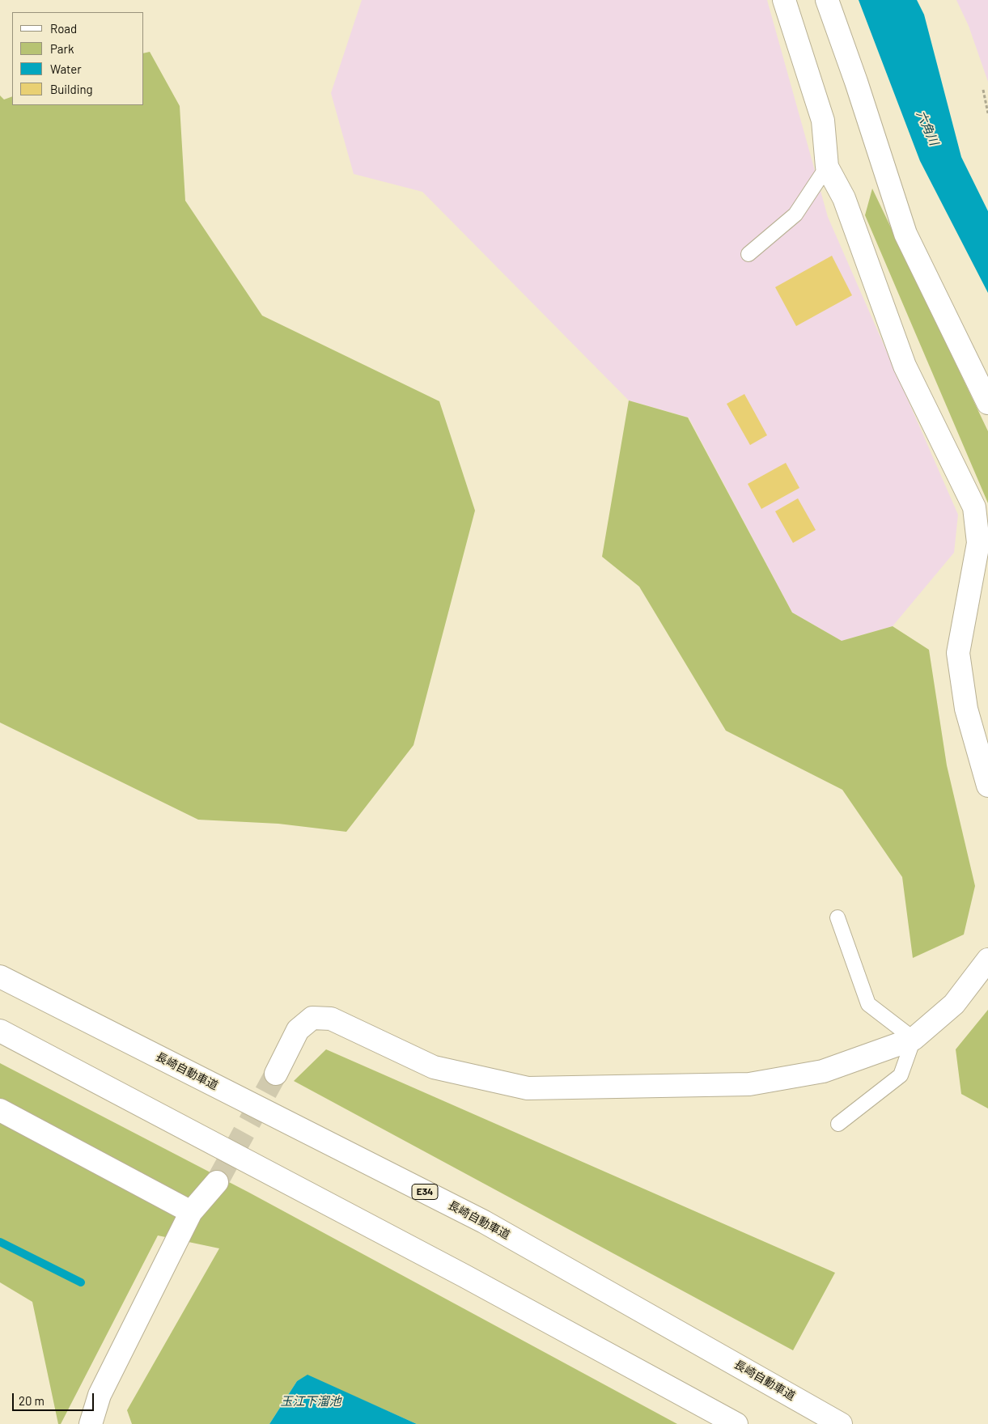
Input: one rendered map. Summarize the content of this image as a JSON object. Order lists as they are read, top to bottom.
{
  "streets": {
    "main road": ["長崎自動車道", "E34"]
  },
  "water": ["六角川", "玉江下溜池"],
  "legend": [
    "Road",
    "Park",
    "Water",
    "Building"
  ],
  "scale_bar": "20 m"
}
